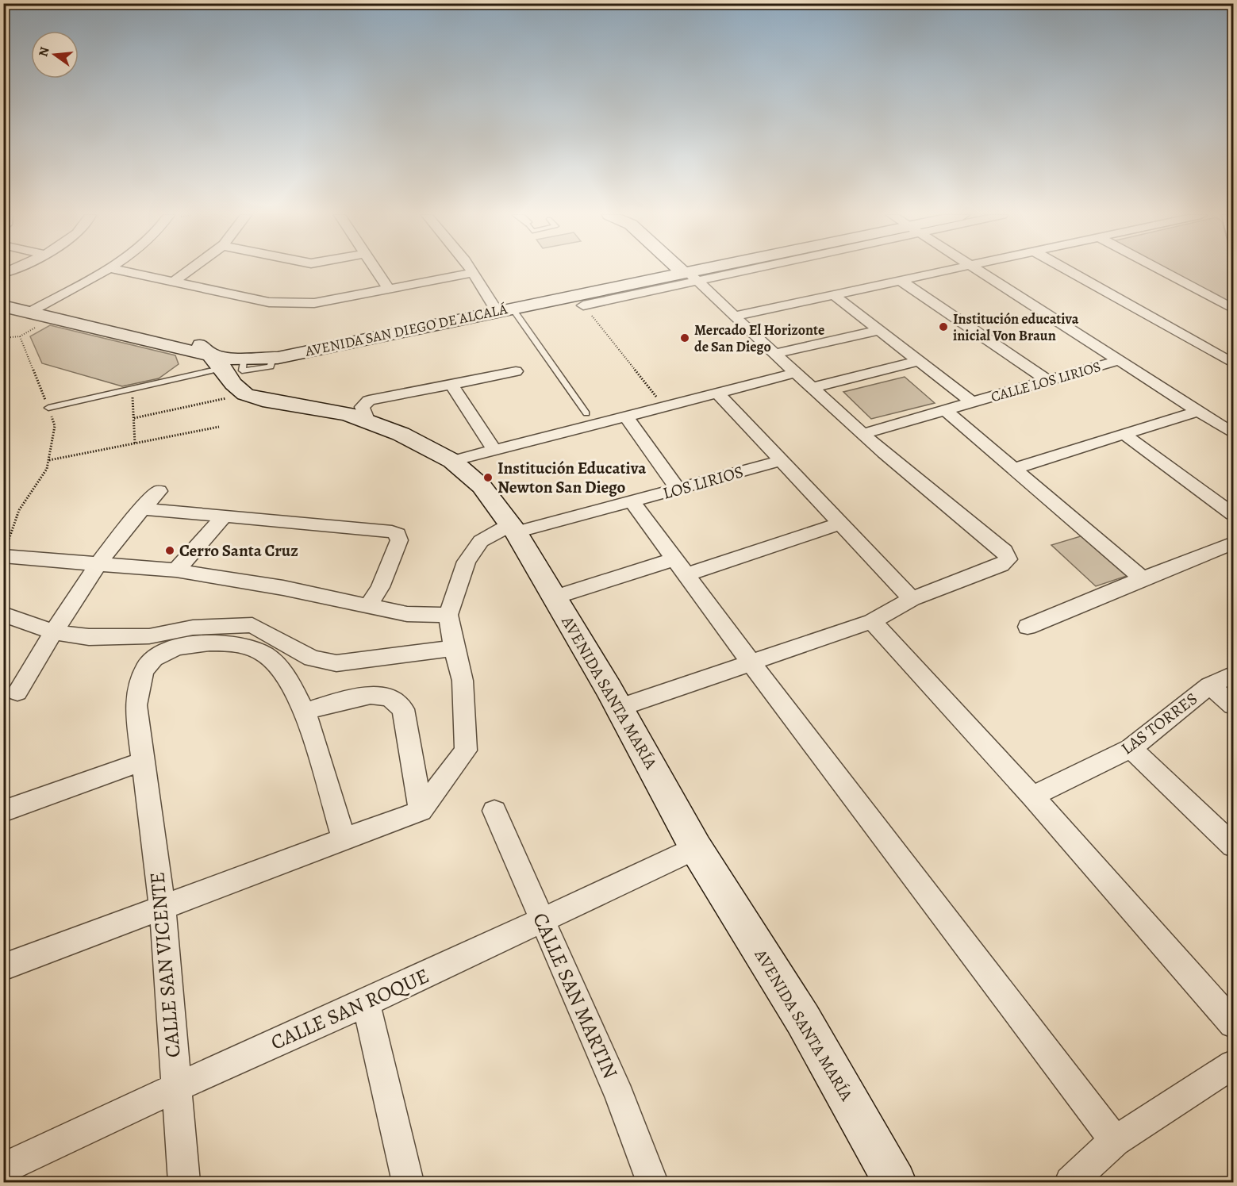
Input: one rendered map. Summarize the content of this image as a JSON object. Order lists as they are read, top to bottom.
{
  "streets": {
    "street": [
      "AVENIDA SAN DIEGO DE ALCALÁ",
      "CALLE LOS LIRIOS",
      "LOS LIRIOS",
      "AVENIDA SANTA MARÍA",
      "LAS TORRES",
      "CALLE SAN VICENTE",
      "CALLE SAN MARTIN",
      "CALLE SAN ROQUE"
    ]
  },
  "crossings": [
    ["AVENIDA SAN DIEGO DE ALCALÁ", "AVENIDA SANTA MARÍA"],
    ["LOS LIRIOS", "AVENIDA SANTA MARÍA"],
    ["AVENIDA SANTA MARÍA", "CALLE SAN ROQUE"],
    ["CALLE SAN VICENTE", "CALLE SAN ROQUE"],
    ["CALLE SAN MARTIN", "CALLE SAN ROQUE"]
  ],
  "places": [
    "Institución educativa inicial Von Braun",
    "Mercado El Horizonte de San Diego",
    "Institución Educativa Newton San Diego",
    "Cerro Santa Cruz"
  ],
  "north": "left"
}
